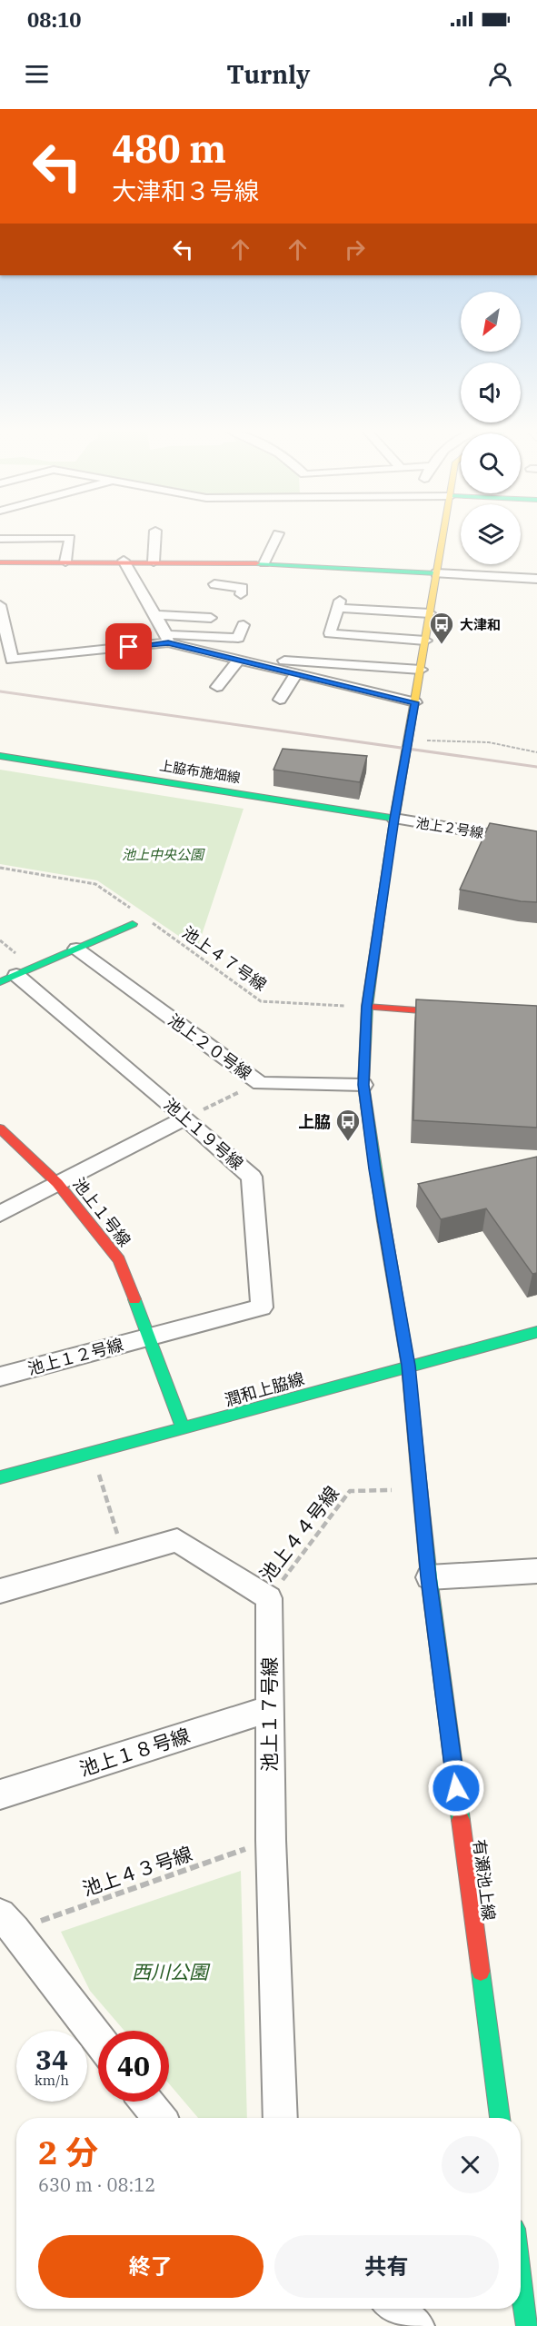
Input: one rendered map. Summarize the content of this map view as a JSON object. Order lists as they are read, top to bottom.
{
  "streets": {
    "street": [
      "上脇布施畑線",
      "池上２号線",
      "池上２０号線",
      "池上１９号線",
      "池上１号線",
      "池上１２号線",
      "潤和上脇線",
      "池上１７号線",
      "池上１８号線",
      "有瀬池上線"
    ],
    "path": ["池上４７号線", "池上４４号線", "池上４３号線"]
  },
  "crossings": [
    ["上脇布施畑線", "池上２号線"],
    ["上脇布施畑線", "有瀬池上線"],
    ["池上２号線", "有瀬池上線"],
    ["池上４７号線", "有瀬池上線"],
    ["池上２０号線", "有瀬池上線"],
    ["池上１９号線", "池上１号線"],
    ["池上１９号線", "池上１２号線"],
    ["池上１号線", "池上１２号線"],
    ["池上１号線", "潤和上脇線"],
    ["潤和上脇線", "有瀬池上線"],
    ["池上４４号線", "池上１７号線"],
    ["池上４４号線", "有瀬池上線"],
    ["池上１７号線", "池上１８号線"],
    ["池上１７号線", "池上４３号線"]
  ],
  "parks": ["池上中央公園", "西川公園"],
  "places": {
    "bus stop": ["大津和", "上脇"]
  },
  "north": "bottom left",
  "page": {
    "status": "08:10",
    "header": "Turnly",
    "turn": ["480 m", "大津和３号線"],
    "speed": "34 km/h",
    "limit": "40",
    "heading": ["2 分", "630 m · 08:12"],
    "buttons": ["終了", "共有"]
  }
}
